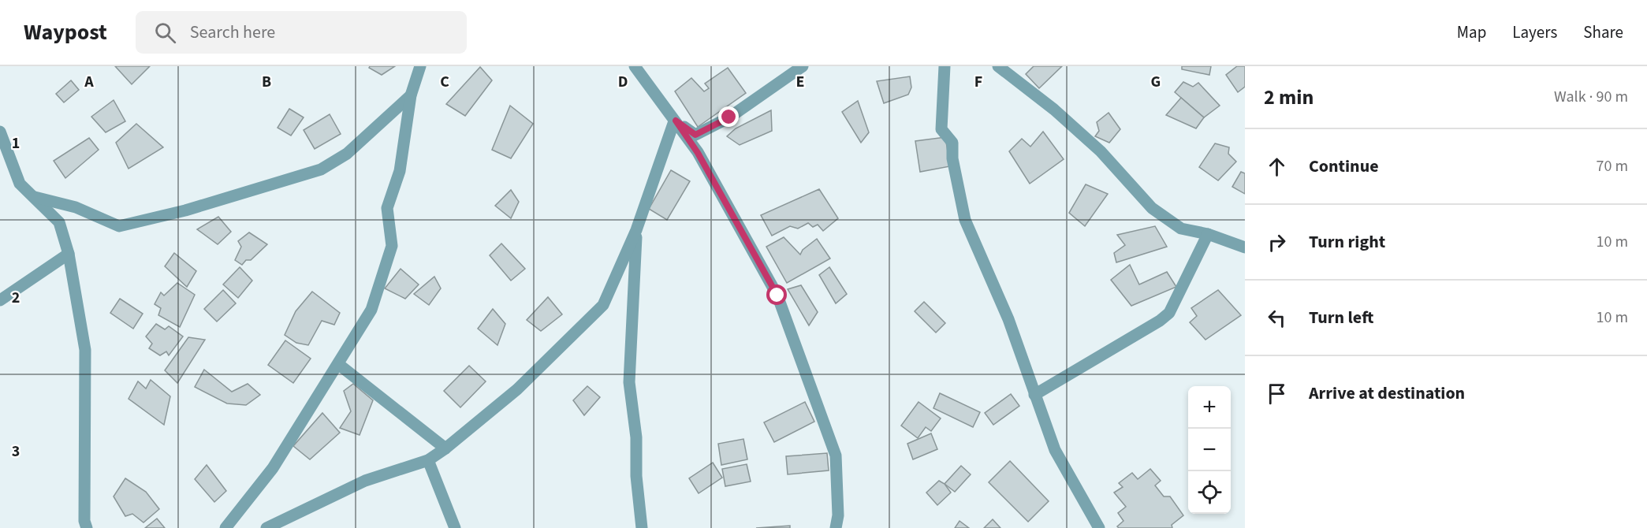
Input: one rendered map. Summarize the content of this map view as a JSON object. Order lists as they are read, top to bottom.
{
  "page": {
    "header": "Waypost",
    "search": "Search here",
    "nav": ["Map", "Layers", "Share"],
    "heading": ["2 min", "Walk · 90 m"],
    "list": [
      ["Continue", "70 m"],
      ["Turn right", "10 m"],
      ["Turn left", "10 m"],
      "Arrive at destination"
    ],
    "map_buttons": ["+", "−"]
  },
  "grid": {
    "columns": [
      "A",
      "B",
      "C",
      "D",
      "E",
      "F",
      "G"
    ],
    "rows": ["1", "2", "3"]
  }
}
